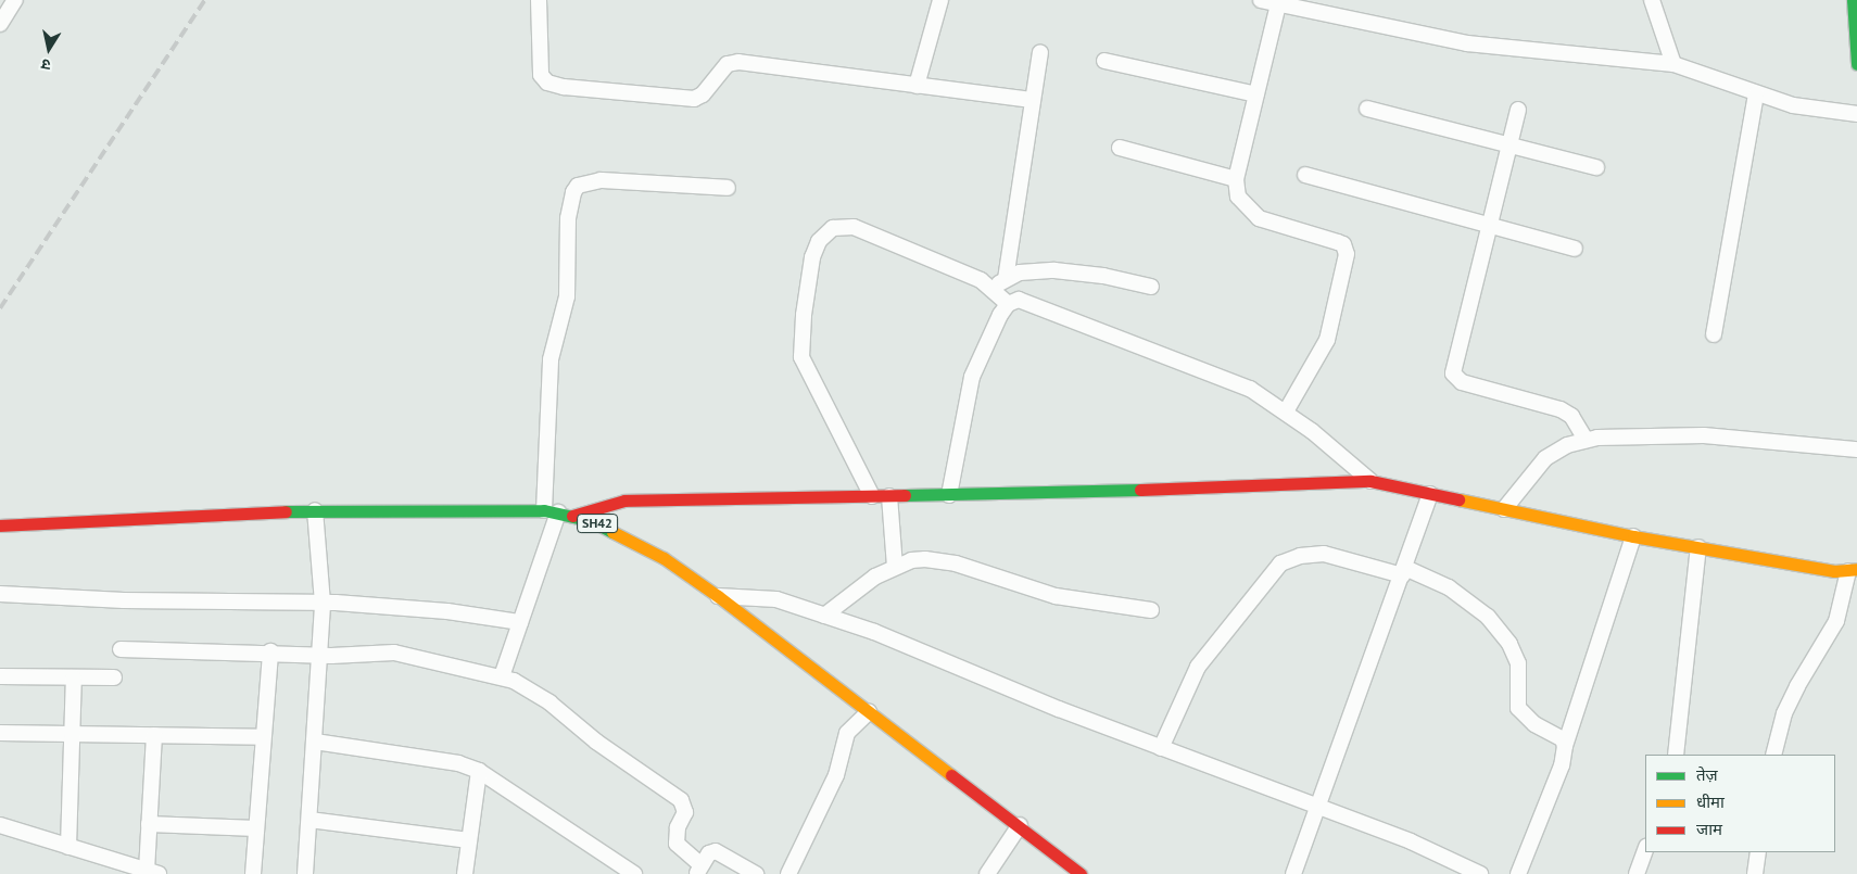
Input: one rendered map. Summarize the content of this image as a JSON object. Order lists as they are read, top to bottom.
{
  "streets": {
    "street": ["SH42"]
  },
  "legend": ["तेज़", "धीमा", "जाम"],
  "north": "bottom"
}
